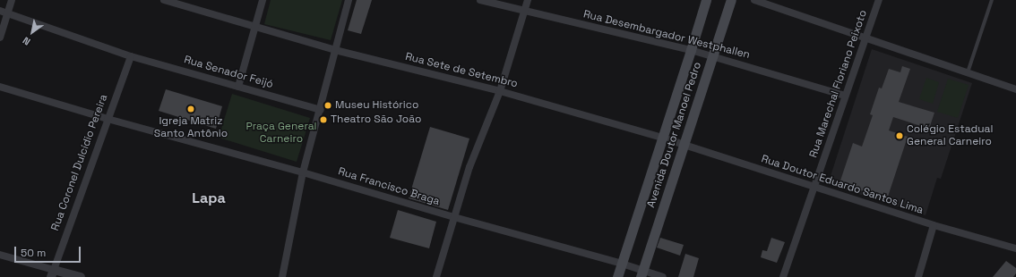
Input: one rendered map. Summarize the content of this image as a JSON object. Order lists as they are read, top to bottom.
{
  "streets": {
    "main road": ["Avenida Doutor Manoel Pedro"],
    "street": [
      "Rua Desembargador Westphallen",
      "Rua Sete de Setembro",
      "Rua Senador Feijó",
      "Rua Marechal Floriano Peixoto",
      "Rua Coronel Dulcídio Pereira",
      "Rua Doutor Eduardo Santos Lima",
      "Rua Francisco Braga"
    ]
  },
  "crossings": [
    ["Rua Desembargador Westphallen", "Rua Marechal Floriano Peixoto"],
    ["Rua Desembargador Westphallen", "Avenida Doutor Manoel Pedro"],
    ["Rua Sete de Setembro", "Avenida Doutor Manoel Pedro"],
    ["Rua Sete de Setembro", "Rua Doutor Eduardo Santos Lima"],
    ["Rua Senador Feijó", "Rua Coronel Dulcídio Pereira"],
    ["Rua Marechal Floriano Peixoto", "Rua Doutor Eduardo Santos Lima"],
    ["Avenida Doutor Manoel Pedro", "Rua Doutor Eduardo Santos Lima"],
    ["Avenida Doutor Manoel Pedro", "Rua Francisco Braga"],
    ["Rua Coronel Dulcídio Pereira", "Rua Francisco Braga"]
  ],
  "districts": ["Lapa"],
  "parks": ["Praça General Carneiro"],
  "places": [
    "Museu Histórico",
    "Igreja Matriz Santo Antônio",
    "Theatro São João",
    "Colégio Estadual General Carneiro"
  ],
  "scale_bar": "50 m",
  "north": "bottom left"
}
